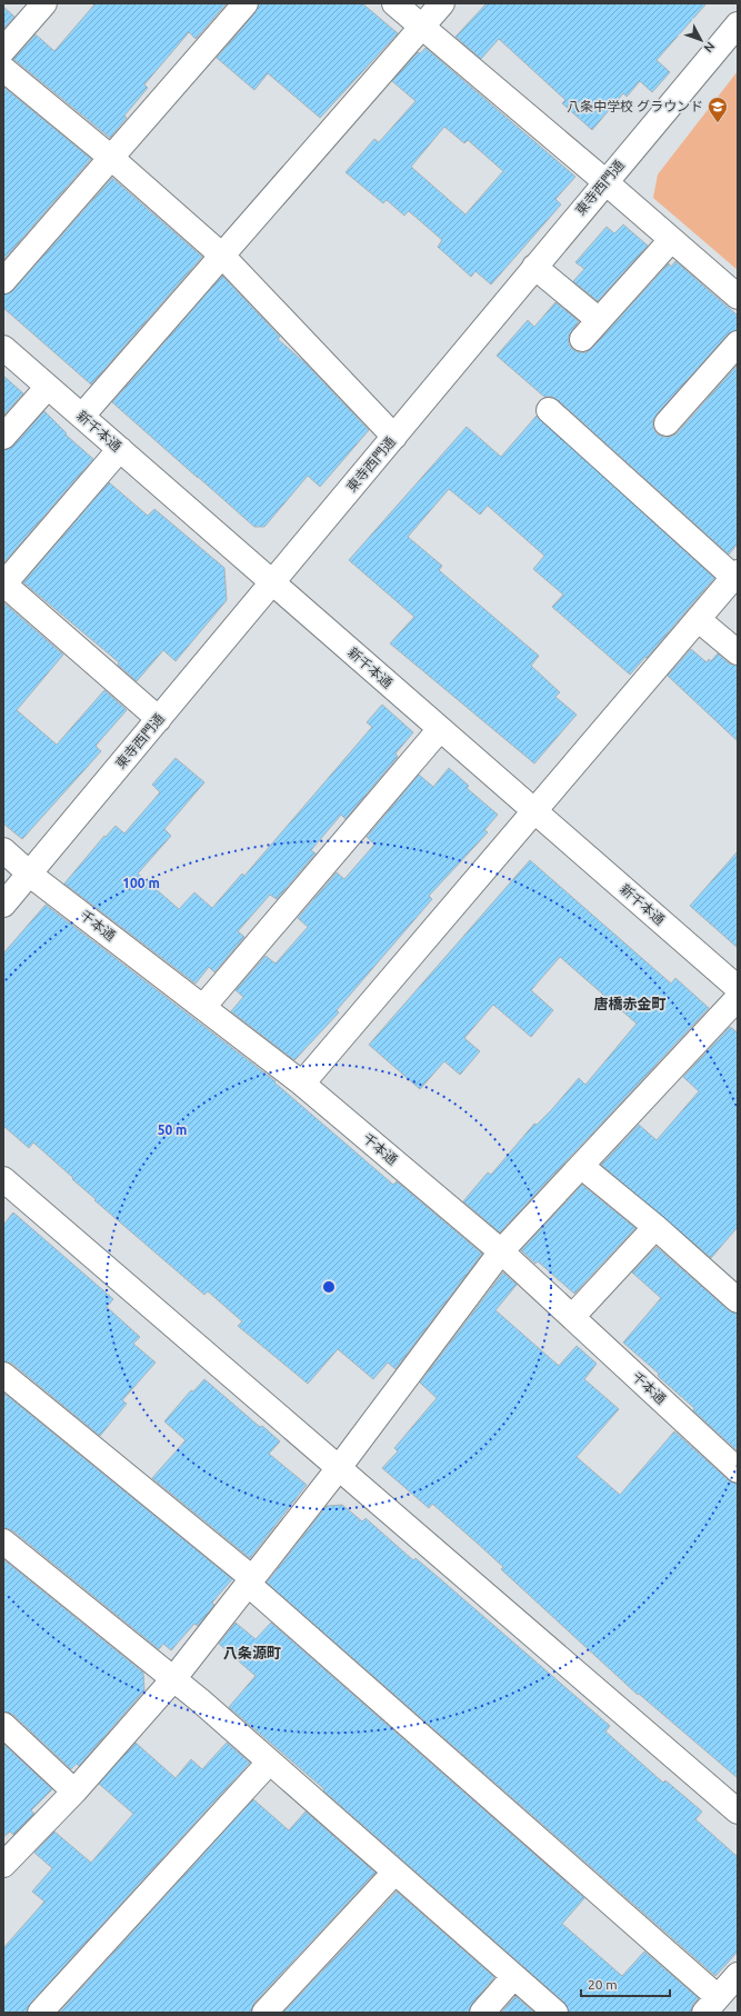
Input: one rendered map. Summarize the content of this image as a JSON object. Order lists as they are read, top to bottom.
{
  "streets": {
    "street": ["東寺西門通", "新千本通", "千本通"]
  },
  "crossings": [
    ["東寺西門通", "新千本通"],
    ["東寺西門通", "千本通"]
  ],
  "districts": ["唐橋赤金町", "八条源町"],
  "places": {
    "school or university": ["八条中学校 グラウンド"]
  },
  "scale_bar": "20 m",
  "north": "bottom right",
  "rings": ["100 m", "50 m"]
}
